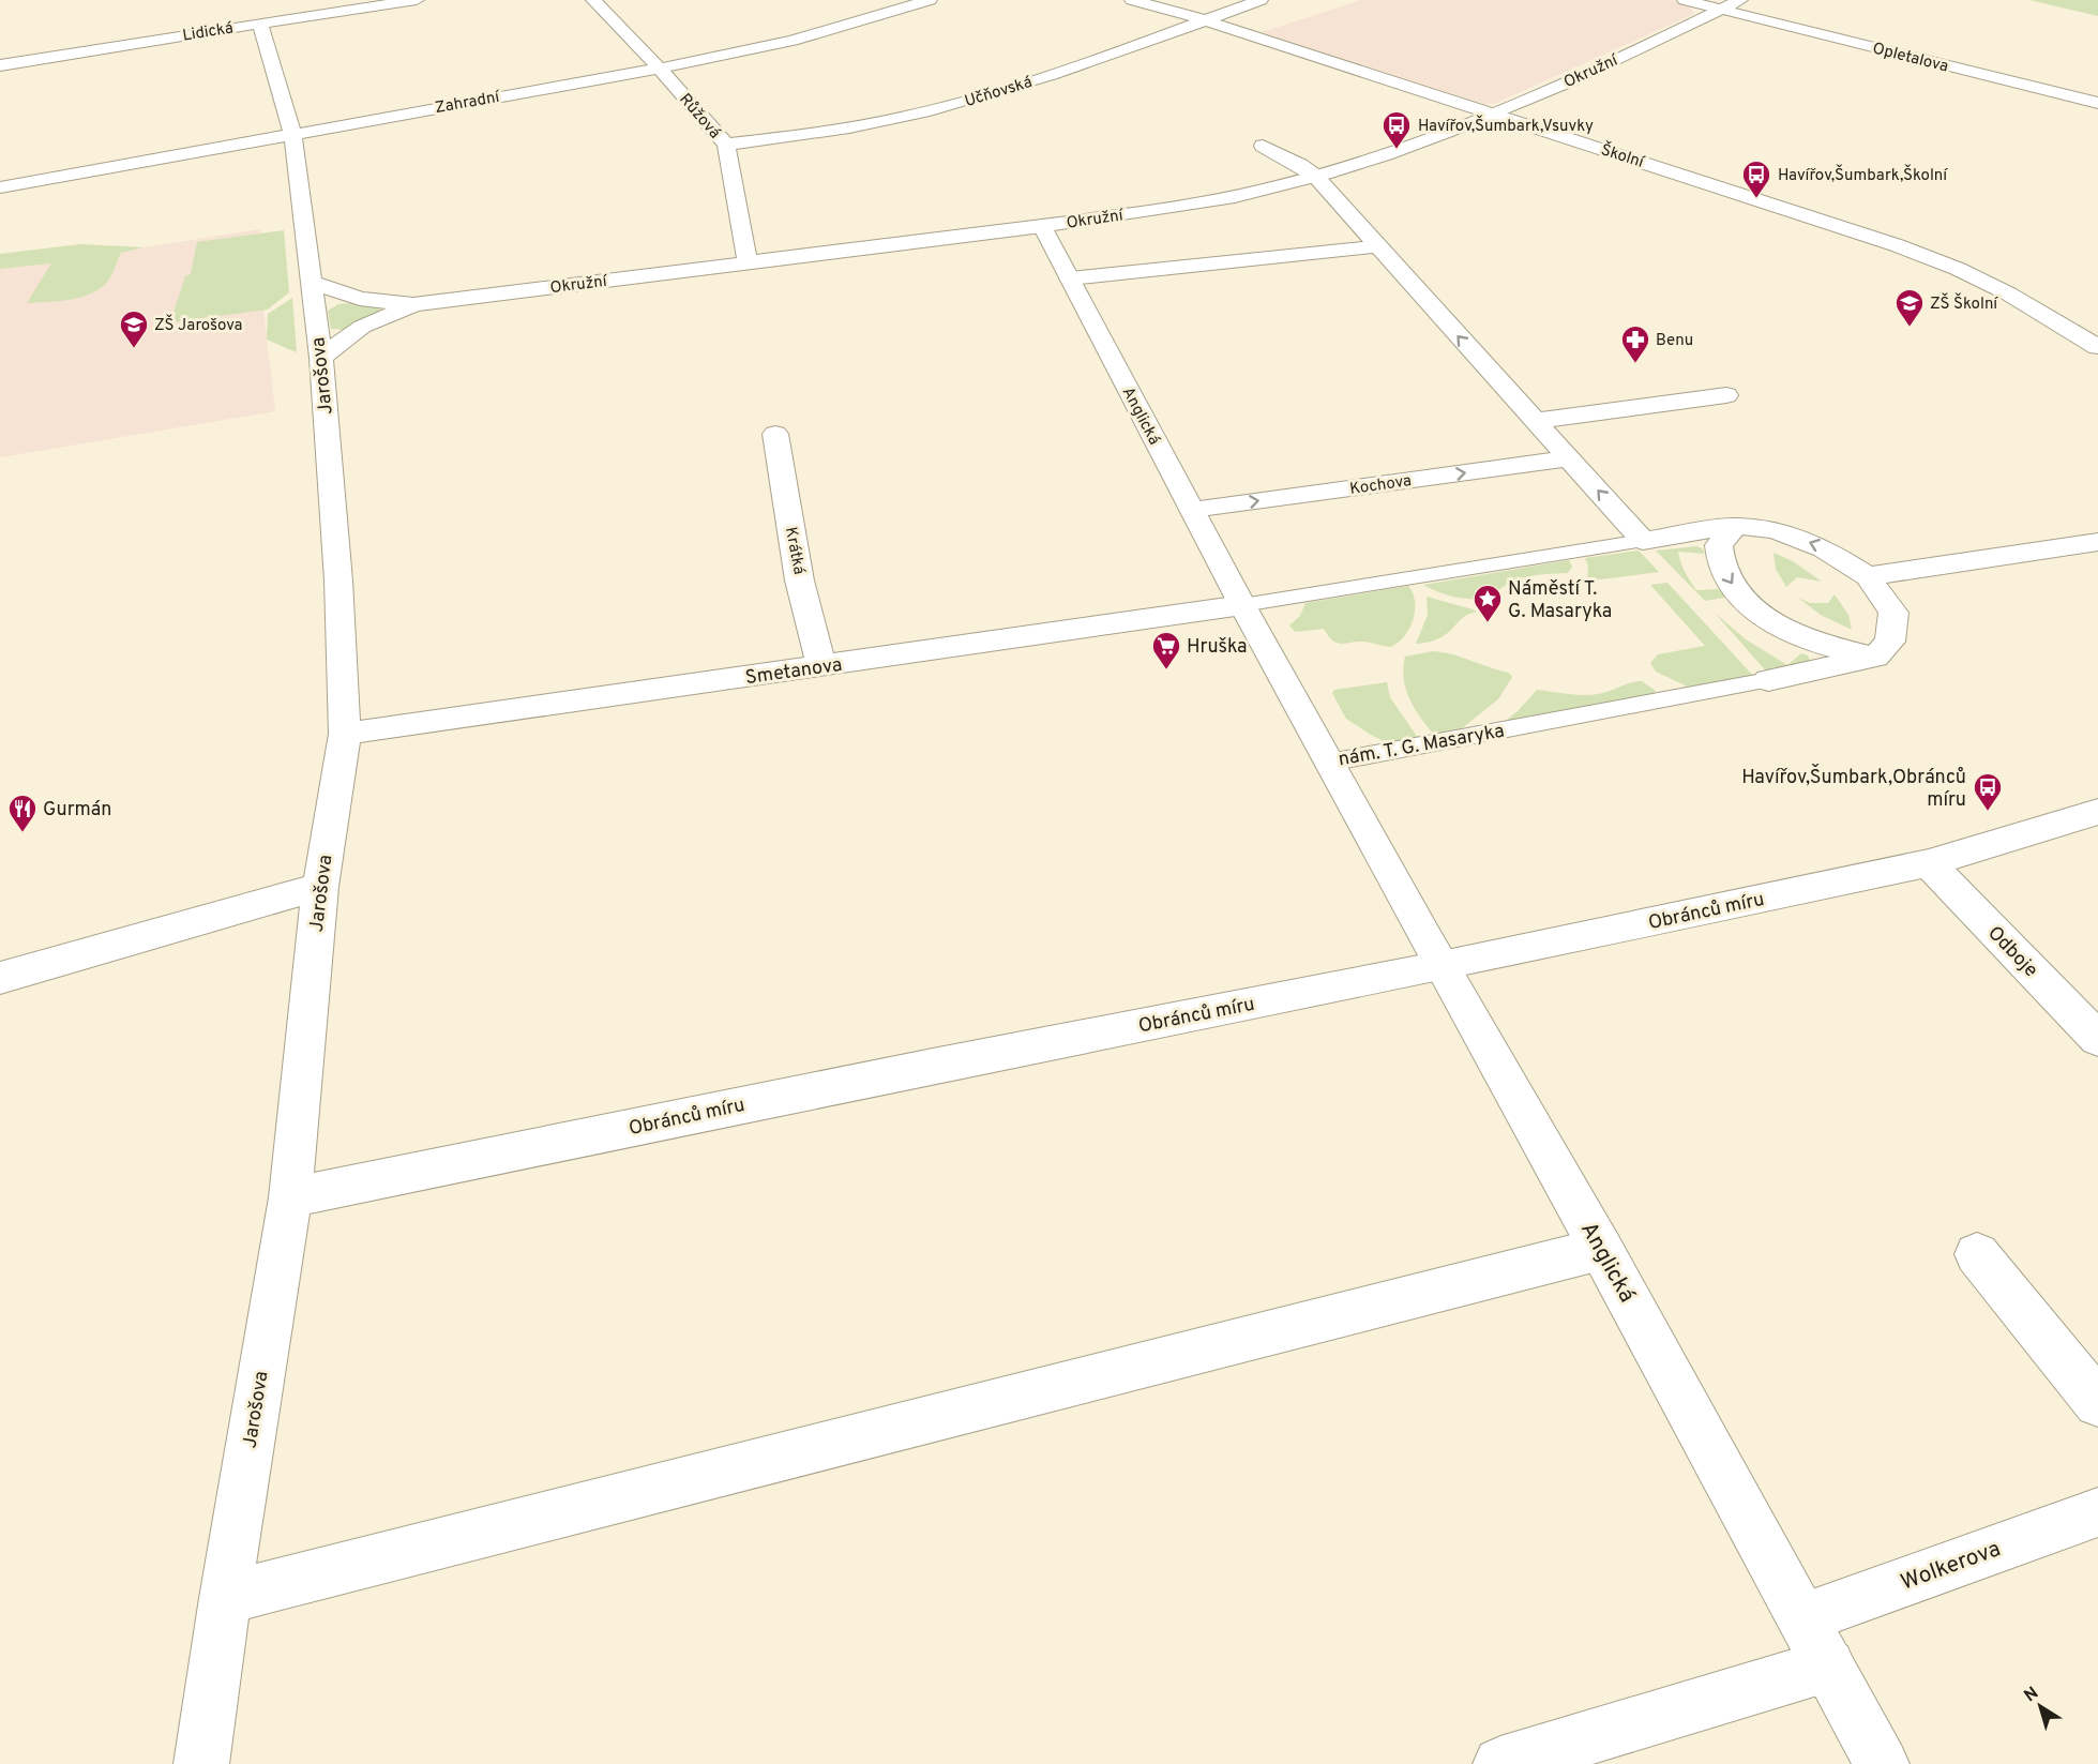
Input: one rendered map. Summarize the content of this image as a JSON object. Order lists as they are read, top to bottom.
{
  "streets": {
    "street": [
      "Lidická",
      "Opletalova",
      "Okružní",
      "Učňovská",
      "Zahradní",
      "Růžová",
      "Školní",
      "Jarošova",
      "Anglická",
      "Kochova",
      "Krátká",
      "Smetanova",
      "nám. T. G. Masaryka",
      "Obránců míru",
      "Odboje",
      "Wolkerova"
    ]
  },
  "crossings": [
    ["Lidická", "Jarošova"],
    ["Opletalova", "Okružní"],
    ["Okružní", "Růžová"],
    ["Okružní", "Školní"],
    ["Okružní", "Jarošova"],
    ["Okružní", "Anglická"],
    ["Učňovská", "Růžová"],
    ["Učňovská", "Školní"],
    ["Zahradní", "Růžová"],
    ["Zahradní", "Jarošova"],
    ["Jarošova", "Smetanova"],
    ["Jarošova", "Obránců míru"],
    ["Anglická", "Kochova"],
    ["Anglická", "Smetanova"],
    ["Anglická", "nám. T. G. Masaryka"],
    ["Anglická", "Obránců míru"],
    ["Anglická", "Wolkerova"],
    ["Krátká", "Smetanova"],
    ["Smetanova", "nám. T. G. Masaryka"],
    ["Obránců míru", "Odboje"]
  ],
  "places": {
    "bus stop": ["Havířov,Šumbark,Vsuvky", "Havířov,Šumbark,Školní", "Havířov,Šumbark,Obránců míru"],
    "school or university": ["ZŠ Školní", "ZŠ Jarošova"],
    "pharmacy": ["Benu"],
    "place": ["Náměstí T. G. Masaryka"],
    "supermarket": ["Hruška"],
    "restaurant": ["Gurmán"]
  },
  "north": "top left"
}
